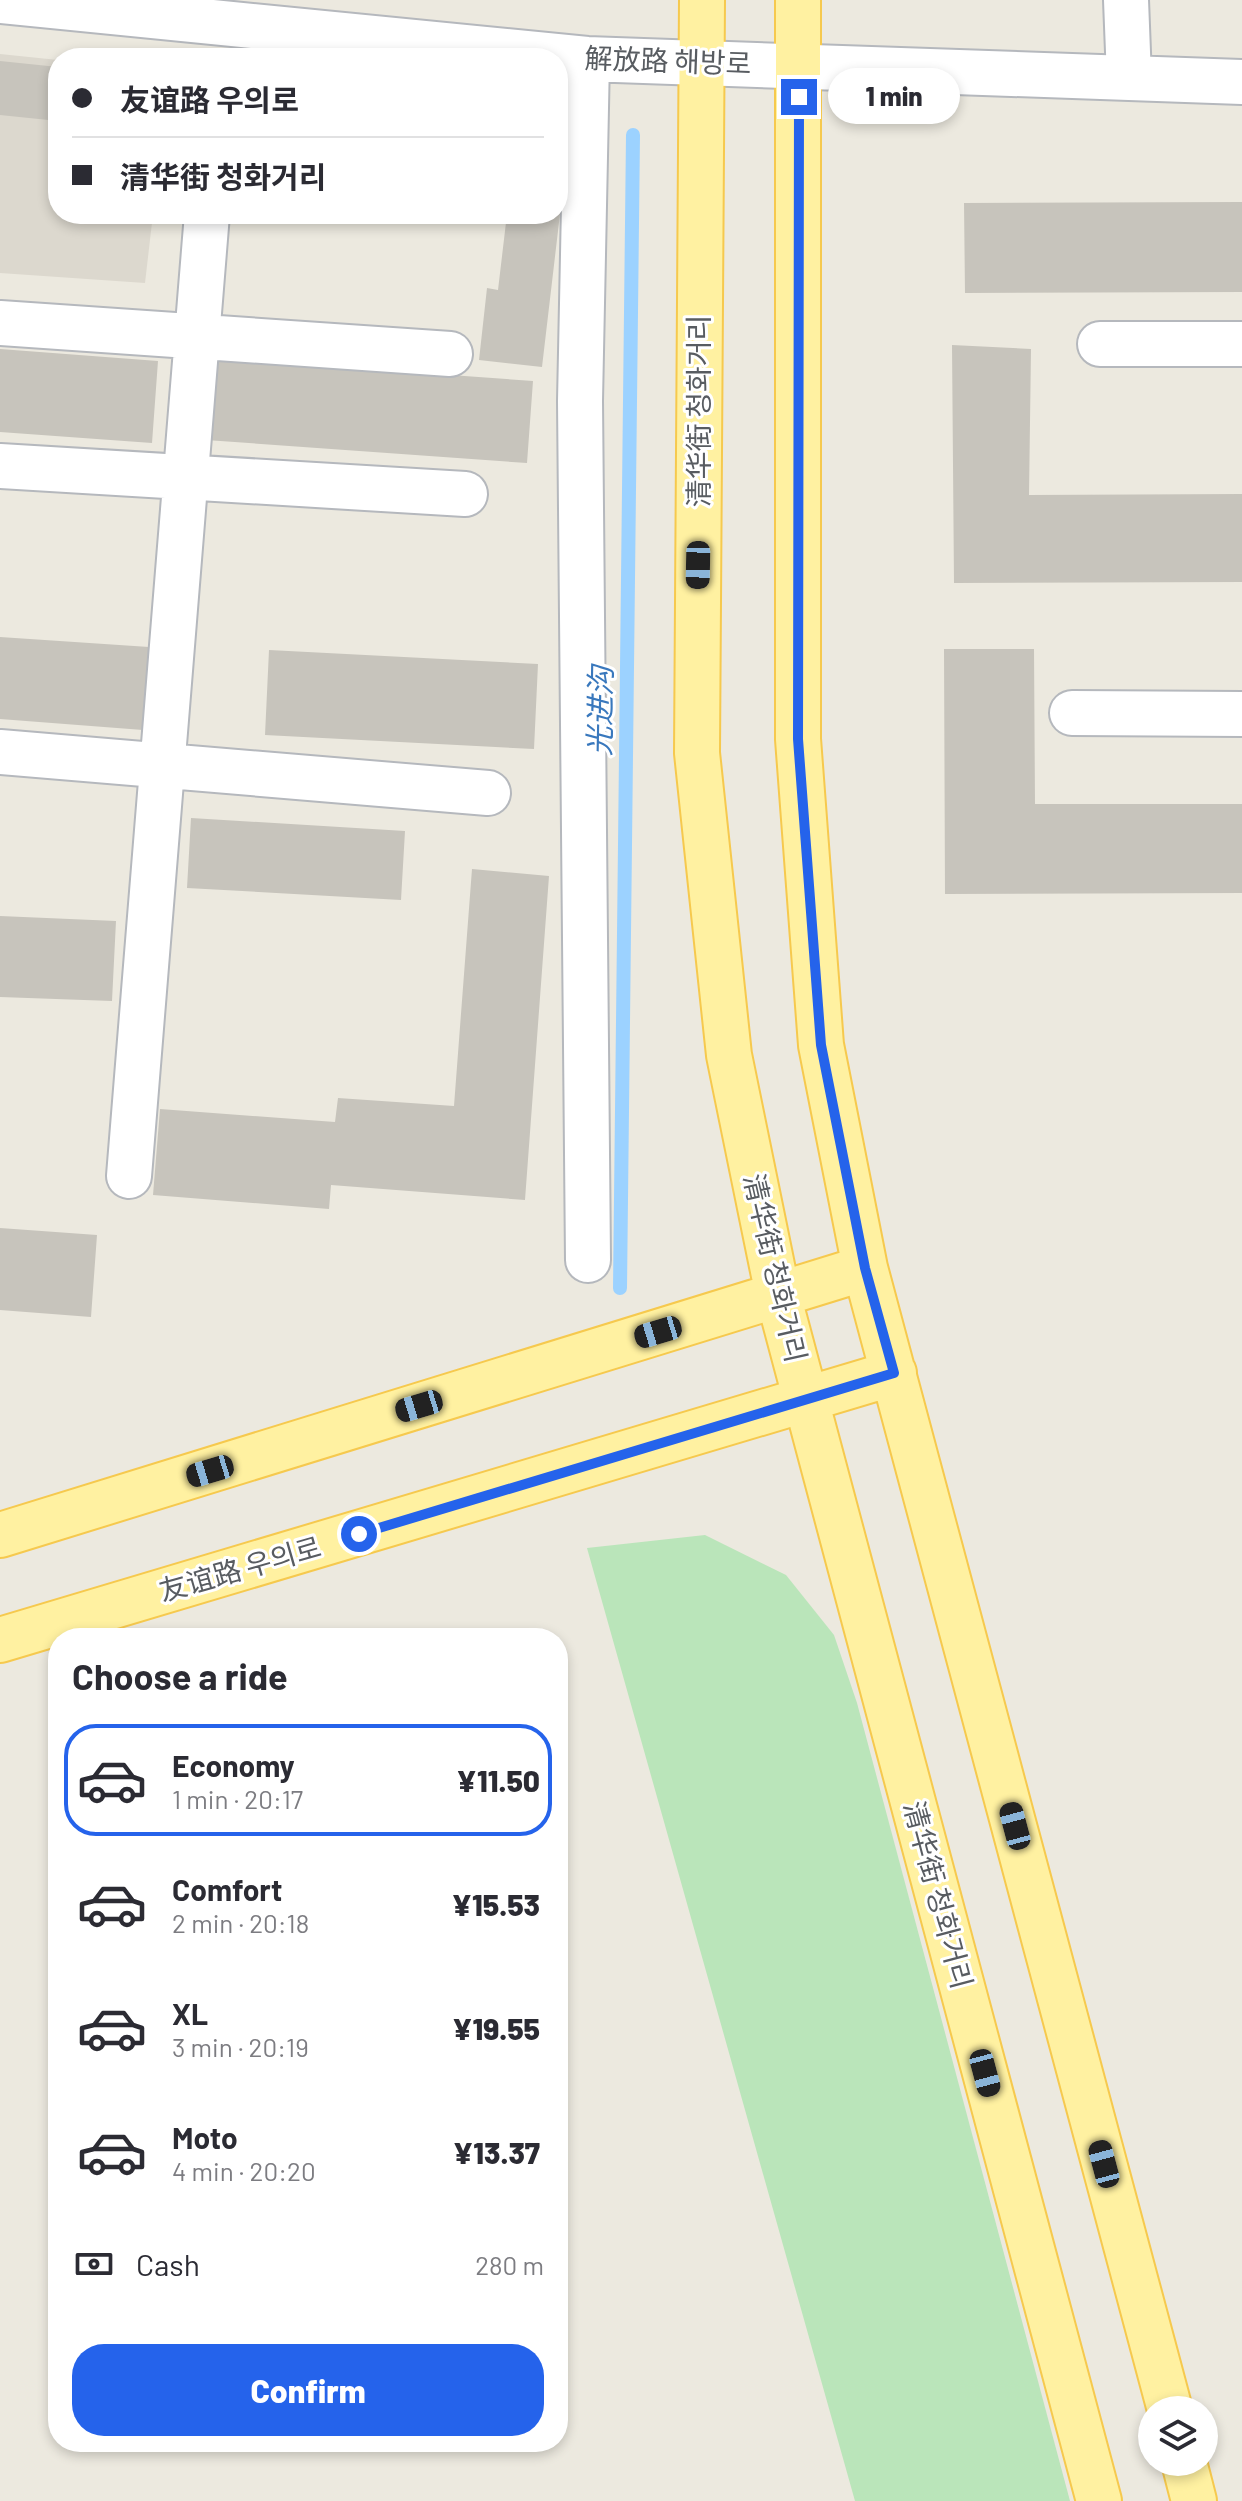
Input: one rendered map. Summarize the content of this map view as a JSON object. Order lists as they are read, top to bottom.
{
  "streets": {
    "main road": ["清华街 청화거리", "友谊路 우의로"],
    "street": ["解放路 해방로"]
  },
  "crossings": [
    ["解放路 해방로", "清华街 청화거리"],
    ["清华街 청화거리", "友谊路 우의로"]
  ],
  "water": ["光进沟"],
  "page": {
    "banner": ["友谊路 우의로", "清华街 청화거리"],
    "bubble": "1 min",
    "heading": "Choose a ride",
    "list": [
      {
        "name": "Economy",
        "note": "1 min · 20:17",
        "value": "¥11.50"
      },
      {
        "name": "Comfort",
        "note": "2 min · 20:18",
        "value": "¥15.53"
      },
      {
        "name": "XL",
        "note": "3 min · 20:19",
        "value": "¥19.55"
      },
      {
        "name": "Moto",
        "note": "4 min · 20:20",
        "value": "¥13.37"
      }
    ],
    "pay": ["Cash", "280 m"],
    "buttons": "Confirm"
  }
}
